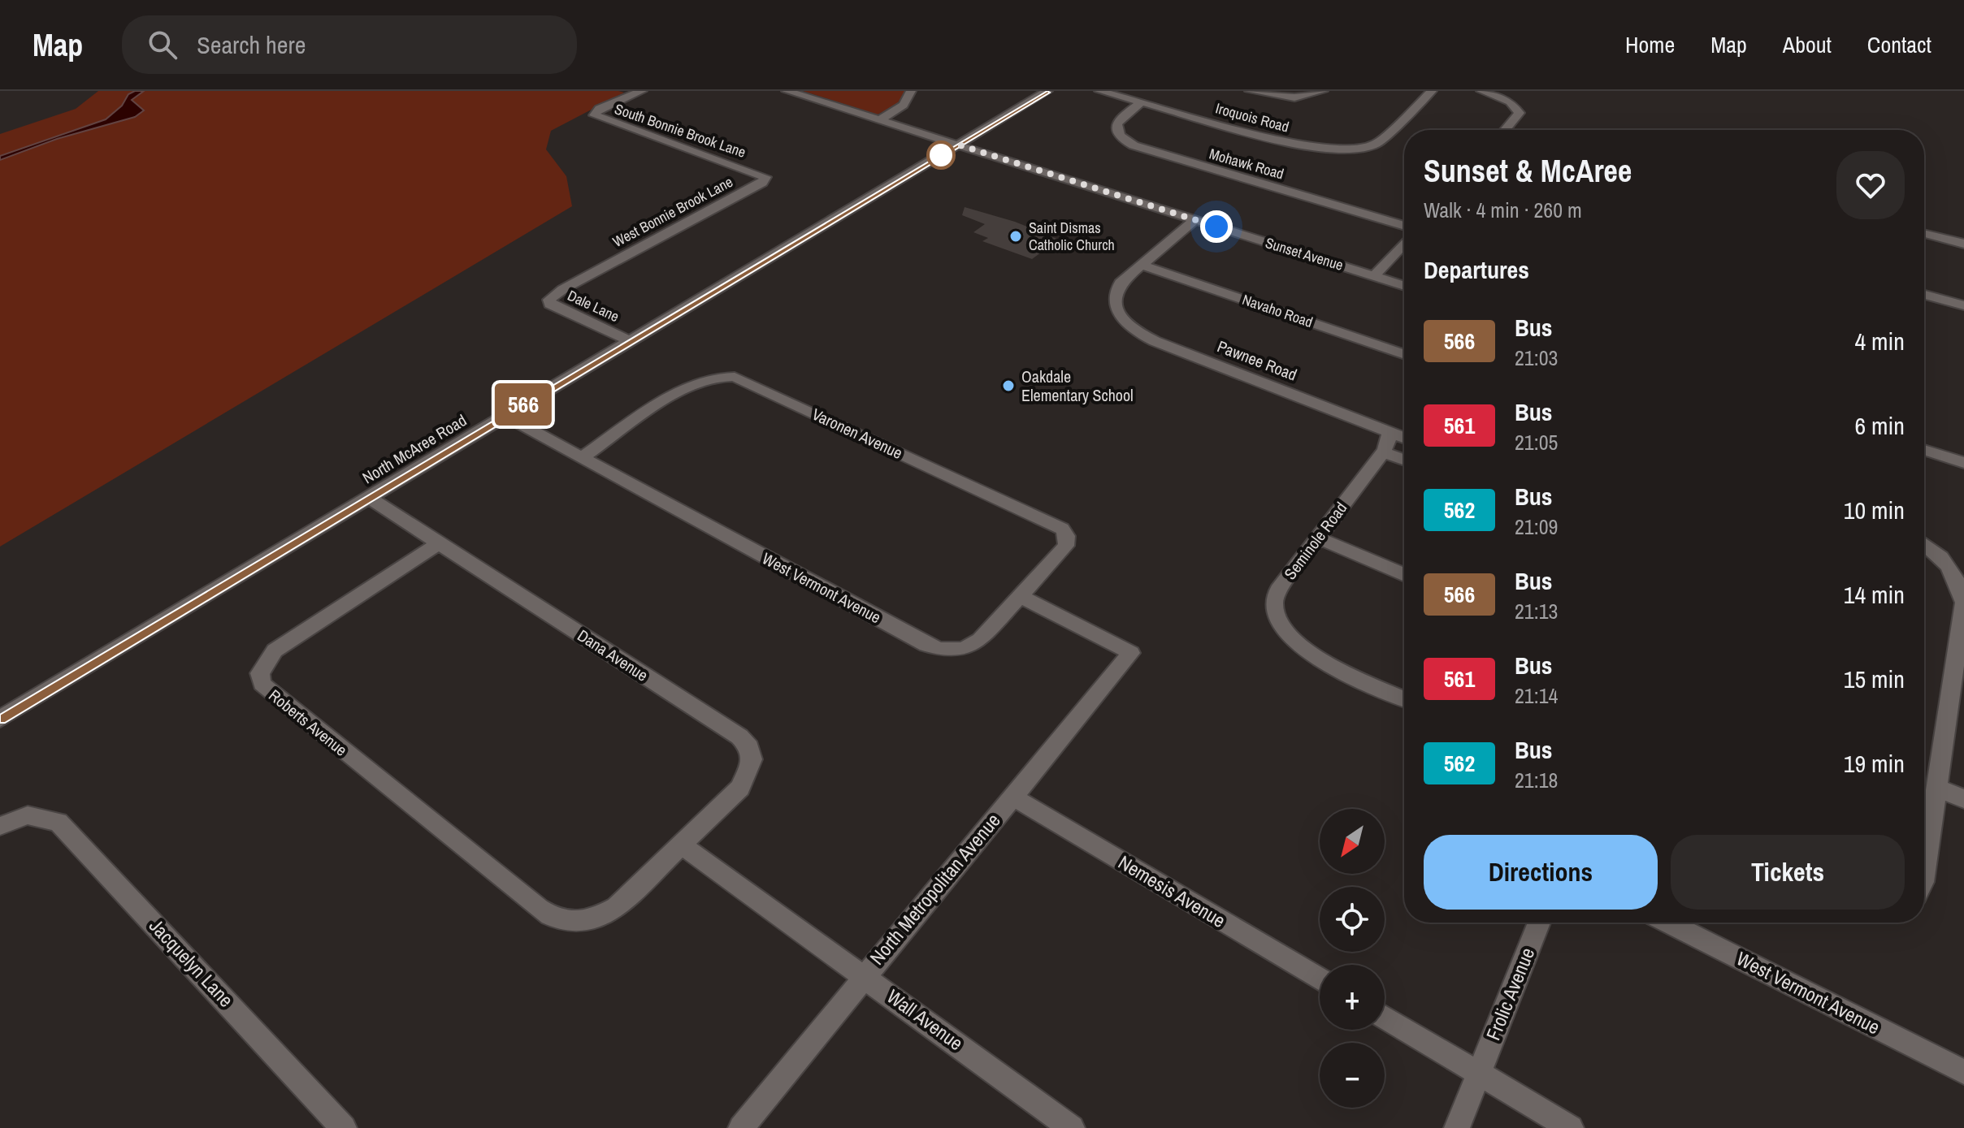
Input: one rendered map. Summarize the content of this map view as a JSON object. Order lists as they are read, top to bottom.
{
  "streets": {
    "street": [
      "Iroquois Road",
      "South Bonnie Brook Lane",
      "Mohawk Road",
      "West Bonnie Brook Lane",
      "Sunset Avenue",
      "Dale Lane",
      "Navaho Road",
      "Pawnee Road",
      "Varonen Avenue",
      "North McAree Road",
      "Seminole Road",
      "West Vermont Avenue",
      "Dana Avenue",
      "Roberts Avenue",
      "North Metropolitan Avenue",
      "Nemesis Avenue",
      "Jacquelyn Lane",
      "Frolic Avenue",
      "Wall Avenue"
    ]
  },
  "crossings": [
    ["Iroquois Road", "Mohawk Road"],
    ["South Bonnie Brook Lane", "West Bonnie Brook Lane"],
    ["West Bonnie Brook Lane", "Dale Lane"],
    ["Sunset Avenue", "North McAree Road"],
    ["Dale Lane", "North McAree Road"],
    ["Navaho Road", "Pawnee Road"],
    ["Pawnee Road", "Seminole Road"],
    ["Varonen Avenue", "West Vermont Avenue"],
    ["Varonen Avenue", "North Metropolitan Avenue"],
    ["North McAree Road", "West Vermont Avenue"],
    ["North McAree Road", "Dana Avenue"],
    ["West Vermont Avenue", "North Metropolitan Avenue"],
    ["Dana Avenue", "Roberts Avenue"],
    ["Dana Avenue", "Wall Avenue"],
    ["North Metropolitan Avenue", "Nemesis Avenue"],
    ["North Metropolitan Avenue", "Wall Avenue"]
  ],
  "places": ["Saint Dismas Catholic Church", "Oakdale Elementary School"],
  "lines": ["bus line 566"],
  "north": "bottom left",
  "page": {
    "header": "Map",
    "search": "Search here",
    "nav": [
      "Home",
      "Map",
      "About",
      "Contact"
    ],
    "on_map": "566",
    "heading": [
      ["Sunset & McAree", "Walk · 4 min · 260 m"],
      "Departures"
    ],
    "list": [
      {
        "mark": "566",
        "name": "Bus",
        "note": "21:03",
        "value": "4 min"
      },
      {
        "mark": "561",
        "name": "Bus",
        "note": "21:05",
        "value": "6 min"
      },
      {
        "mark": "562",
        "name": "Bus",
        "note": "21:09",
        "value": "10 min"
      },
      {
        "mark": "566",
        "name": "Bus",
        "note": "21:13",
        "value": "14 min"
      },
      {
        "mark": "561",
        "name": "Bus",
        "note": "21:14",
        "value": "15 min"
      },
      {
        "mark": "562",
        "name": "Bus",
        "note": "21:18",
        "value": "19 min"
      }
    ],
    "map_buttons": ["+", "−"],
    "buttons": ["Directions", "Tickets"]
  }
}
